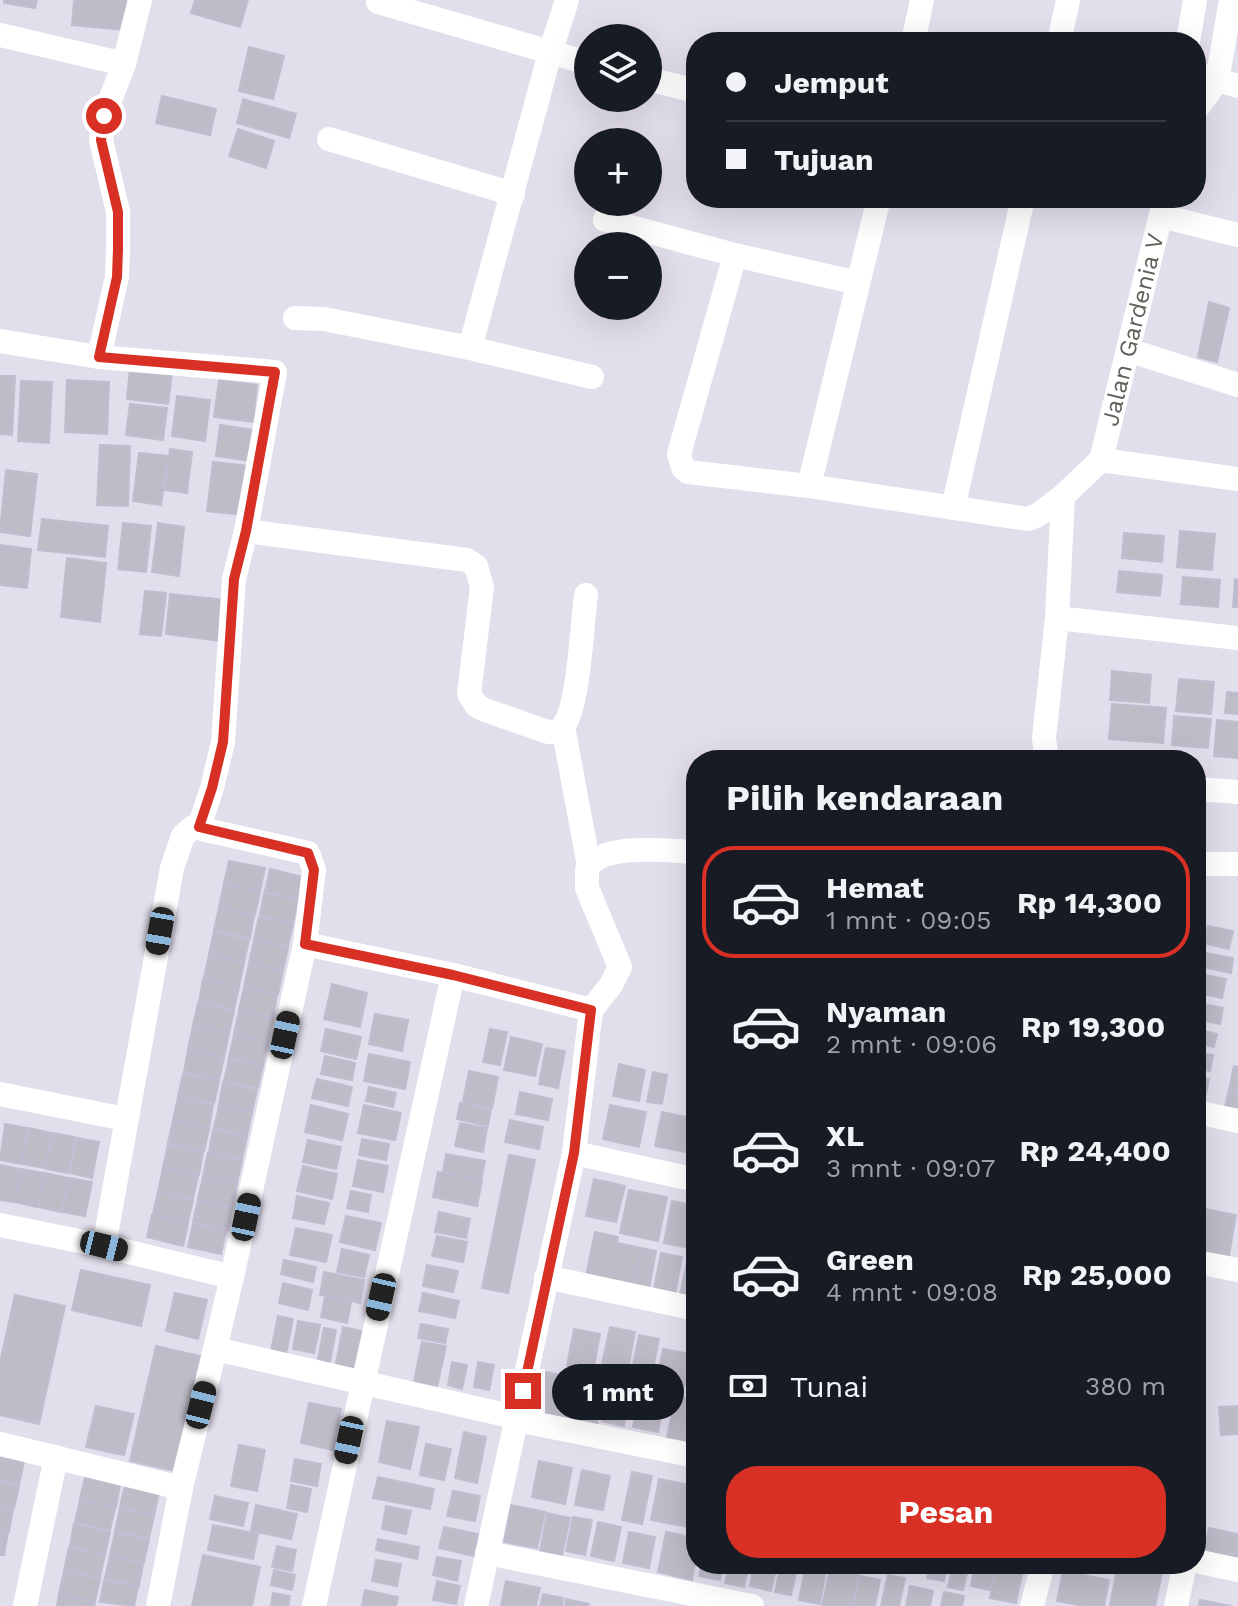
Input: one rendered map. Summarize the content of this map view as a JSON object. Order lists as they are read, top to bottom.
{
  "streets": {
    "street": ["Jalan Gardenia V"]
  },
  "page": {
    "map_buttons": ["+", "−"],
    "banner": ["Jemput", "Tujuan"],
    "heading": "Pilih kendaraan",
    "list": [
      {
        "name": "Hemat",
        "note": "1 mnt · 09:05",
        "value": "Rp 14,300"
      },
      {
        "name": "Nyaman",
        "note": "2 mnt · 09:06",
        "value": "Rp 19,300"
      },
      {
        "name": "XL",
        "note": "3 mnt · 09:07",
        "value": "Rp 24,400"
      },
      {
        "name": "Green",
        "note": "4 mnt · 09:08",
        "value": "Rp 25,000"
      }
    ],
    "pay": ["Tunai", "380 m"],
    "bubble": "1 mnt",
    "buttons": "Pesan"
  }
}
